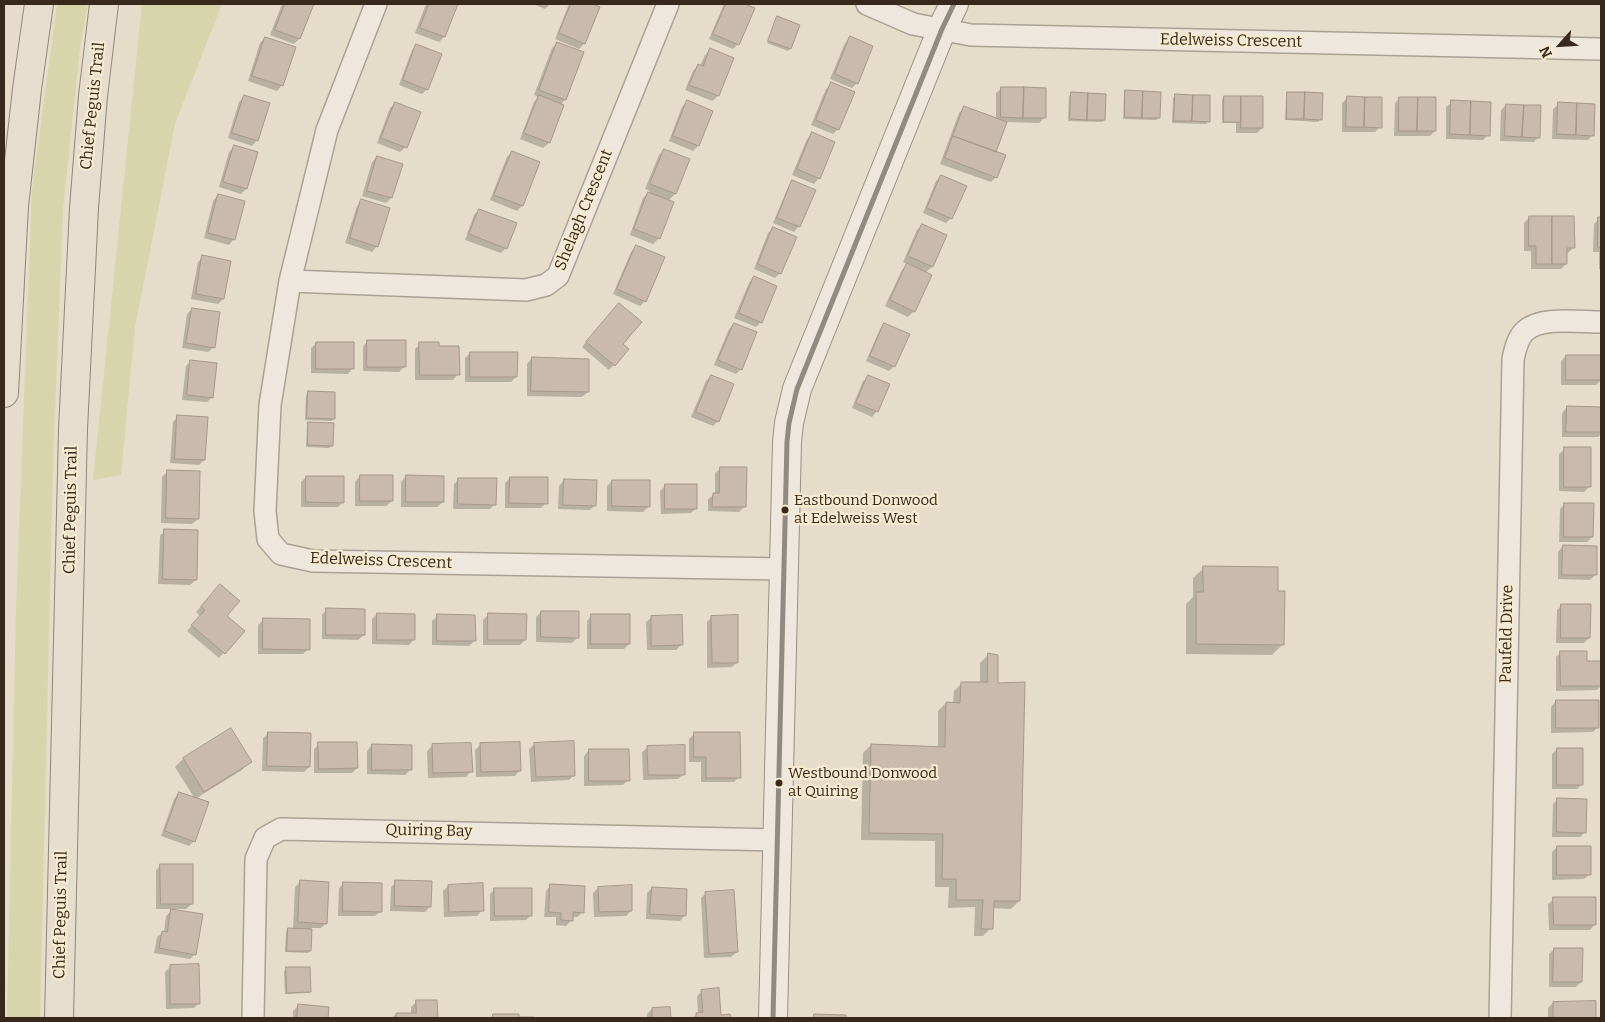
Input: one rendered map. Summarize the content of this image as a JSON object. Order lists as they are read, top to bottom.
{
  "streets": {
    "main road": ["Chief Peguis Trail"],
    "street": [
      "Edelweiss Crescent",
      "Shelagh Crescent",
      "Paufeld Drive",
      "Quiring Bay"
    ]
  },
  "crossings": [
    ["Edelweiss Crescent", "Shelagh Crescent"]
  ],
  "places": ["Eastbound Donwood at Edelweiss West", "Westbound Donwood at Quiring"],
  "north": "bottom left"
}
